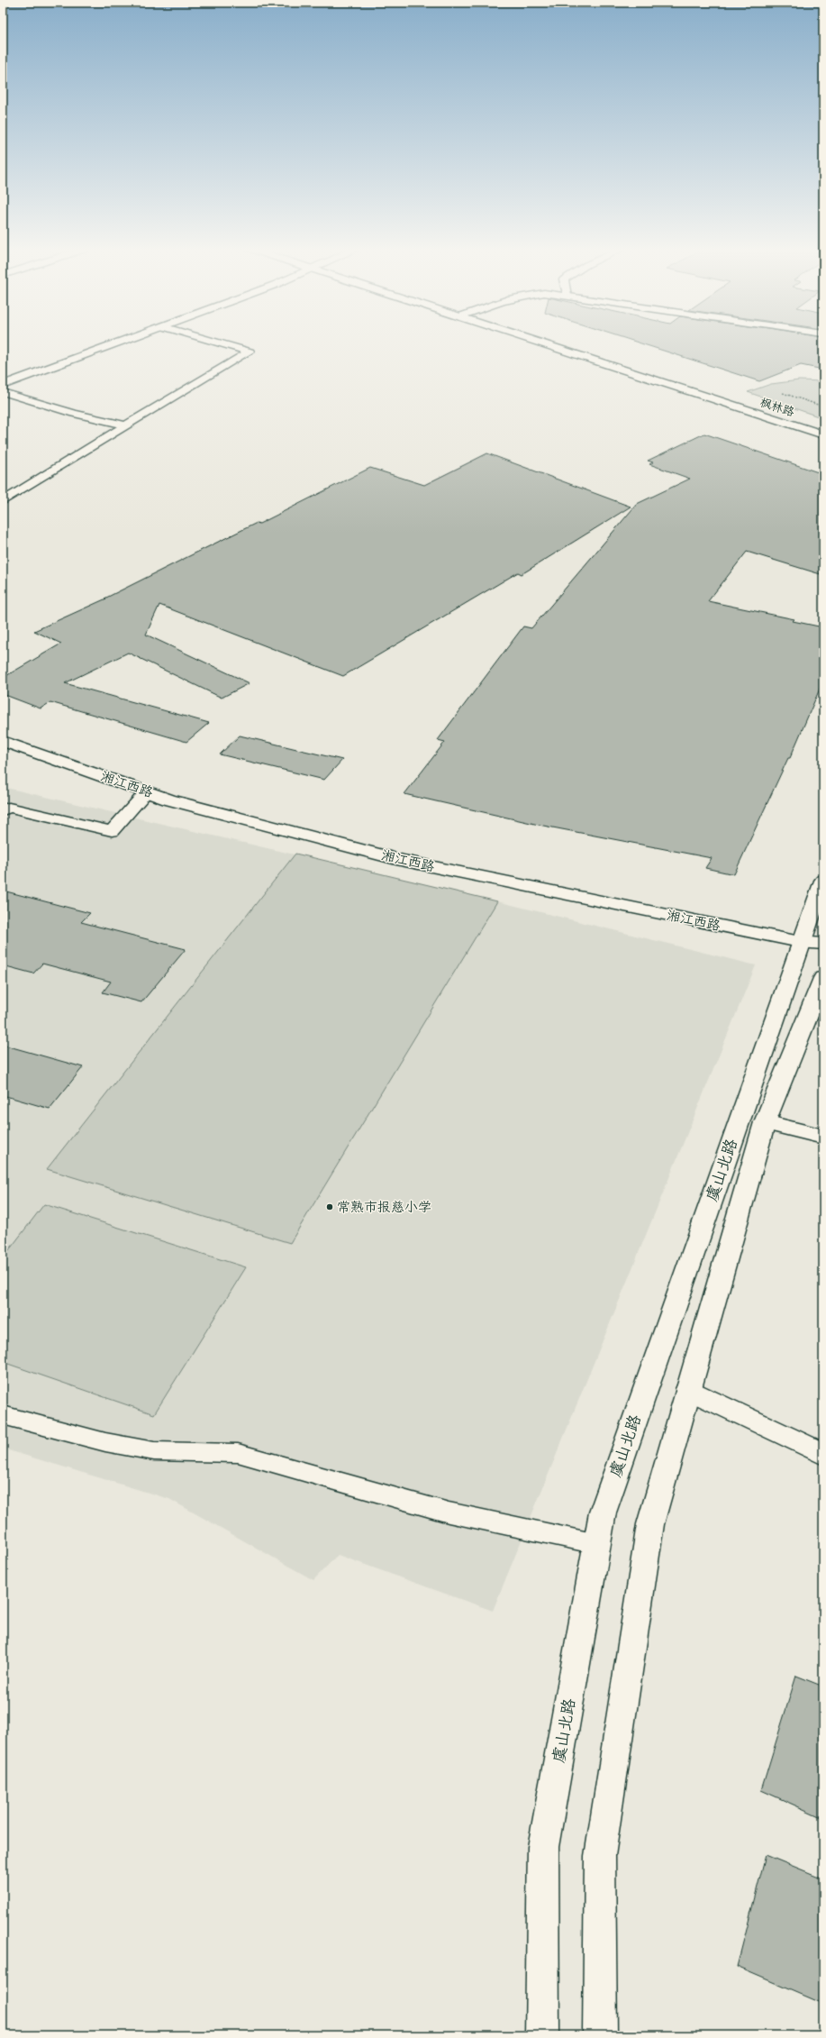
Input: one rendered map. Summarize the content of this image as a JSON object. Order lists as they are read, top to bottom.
{
  "streets": {
    "main road": ["枫林路", "湘江西路", "虞山北路"]
  },
  "crossings": [
    ["湘江西路", "虞山北路"]
  ],
  "places": ["常熟市报慈小学"]
}
